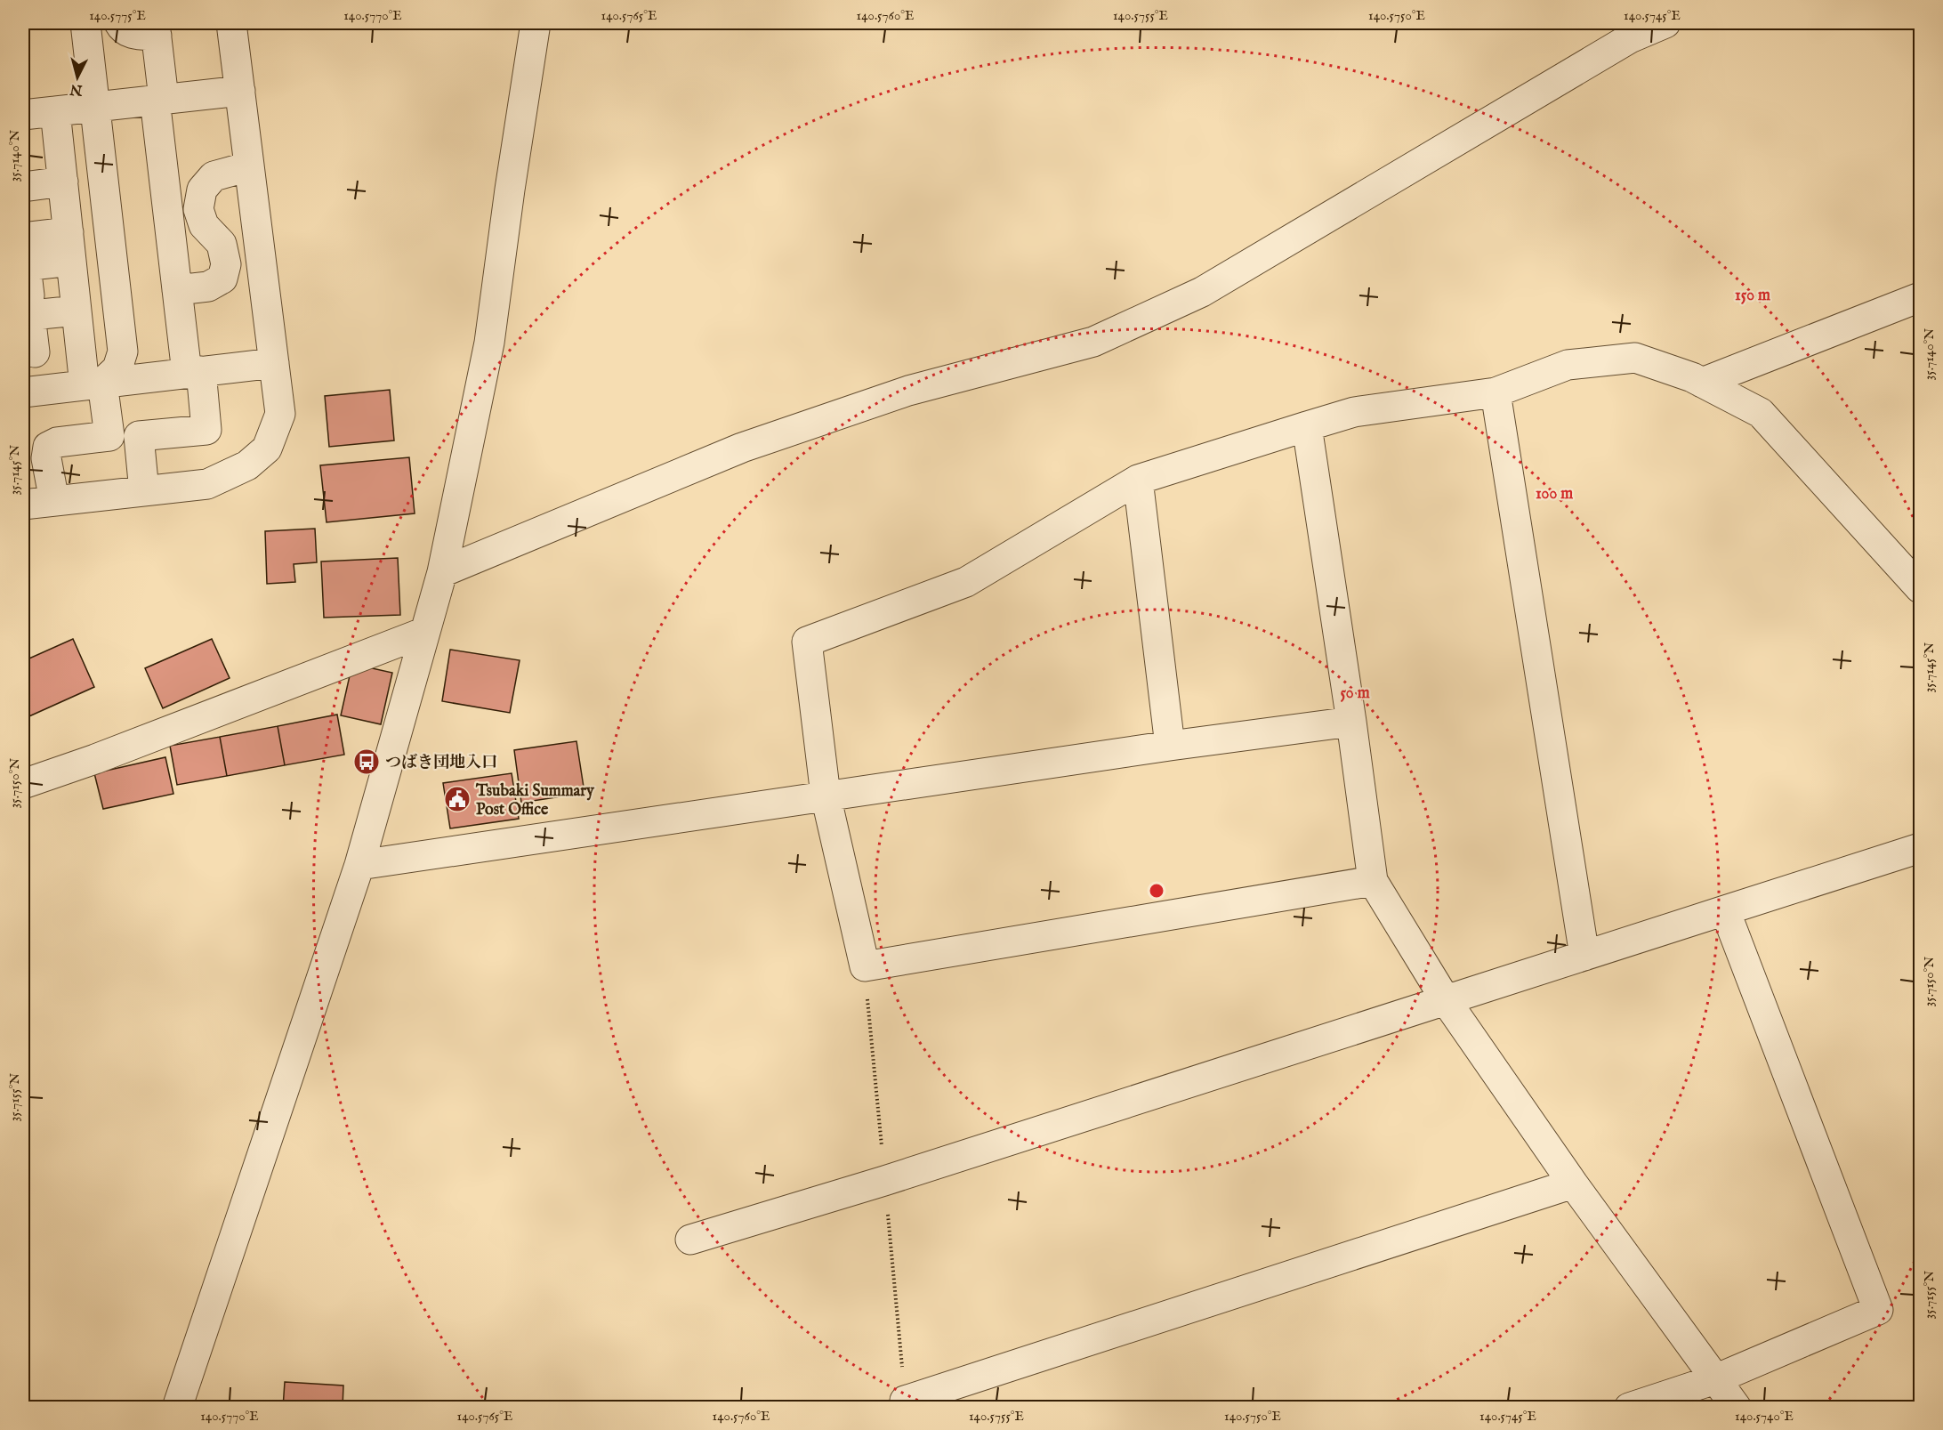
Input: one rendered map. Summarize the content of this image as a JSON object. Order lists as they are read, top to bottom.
{
  "places": {
    "bus stop": ["つばき団地入口"],
    "public building": ["Tsubaki Summary Post Office"]
  },
  "north": "bottom",
  "coordinates": [
    "140.5775°E",
    "140.5770°E",
    "140.5765°E",
    "140.5760°E",
    "140.5755°E",
    "140.5750°E",
    "140.5745°E",
    "35.7140°N",
    "35.7145°N",
    "35.7150°N",
    "35.7155°N",
    "140.5740°E"
  ],
  "rings": ["150 m", "100 m", "50 m"]
}
